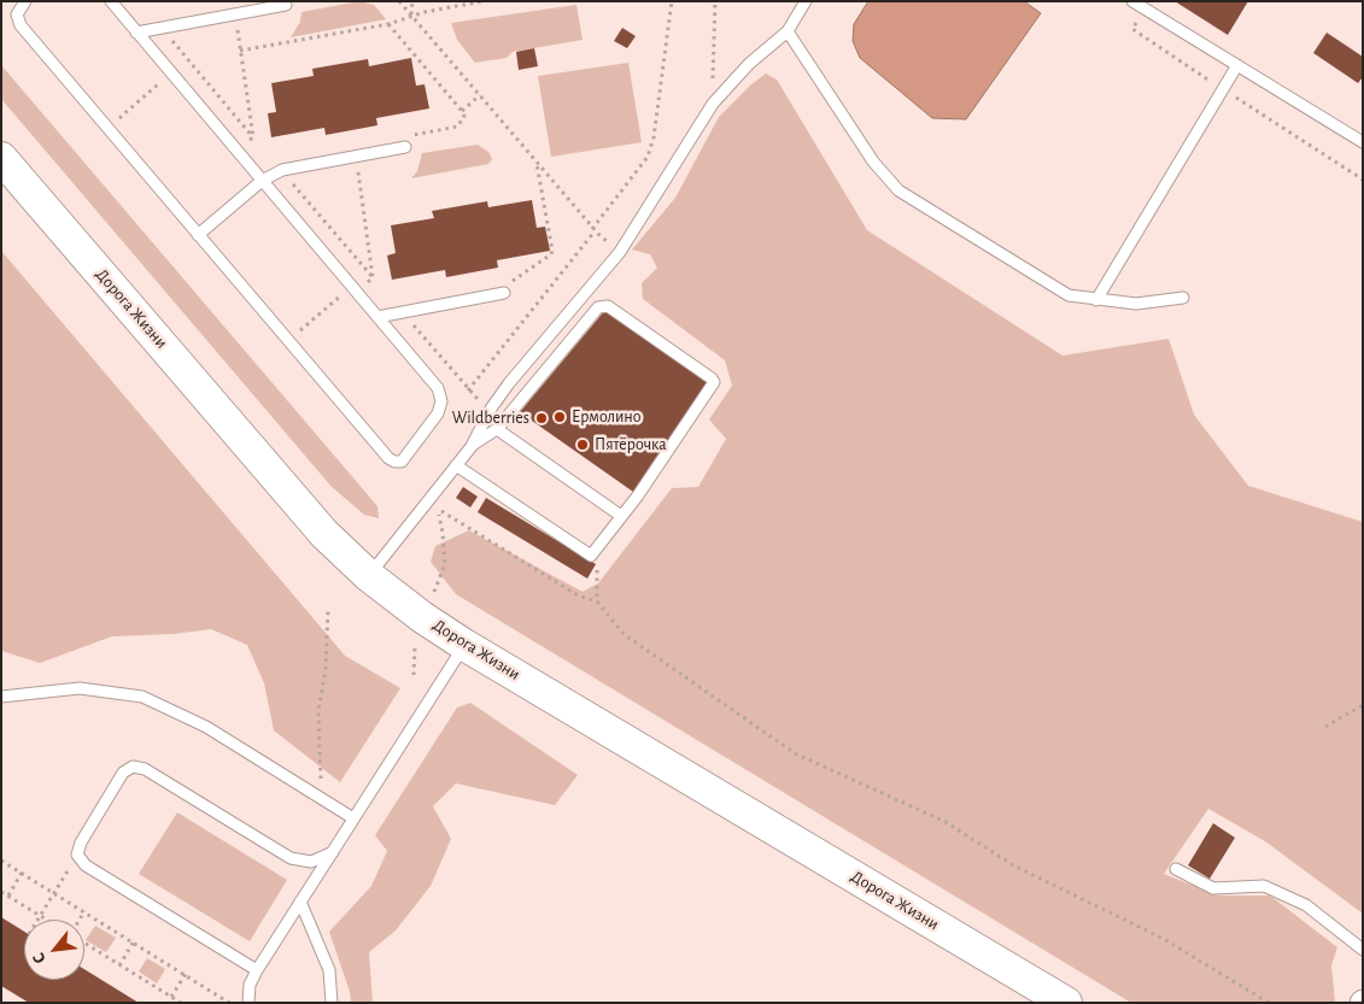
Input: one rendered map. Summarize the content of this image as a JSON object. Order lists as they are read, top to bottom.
{
  "streets": {
    "main road": ["Дорога Жизни"]
  },
  "places": ["Ермолино", "Wildberries", "Пятёрочка"],
  "north": "bottom left"
}
